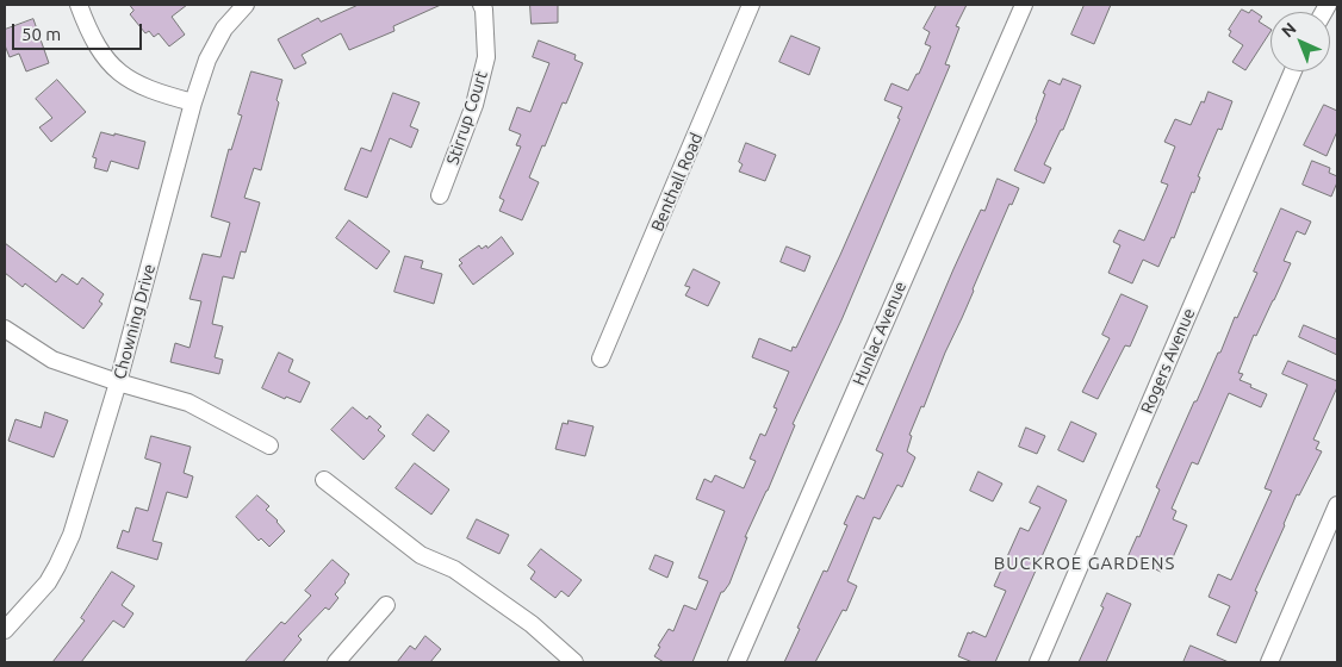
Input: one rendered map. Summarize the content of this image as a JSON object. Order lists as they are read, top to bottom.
{
  "streets": {
    "street": [
      "Stirrup Court",
      "Benthall Road",
      "Chowning Drive",
      "Hunlac Avenue",
      "Rogers Avenue"
    ]
  },
  "districts": ["BUCKROE GARDENS"],
  "scale_bar": "50 m",
  "north": "top left"
}
